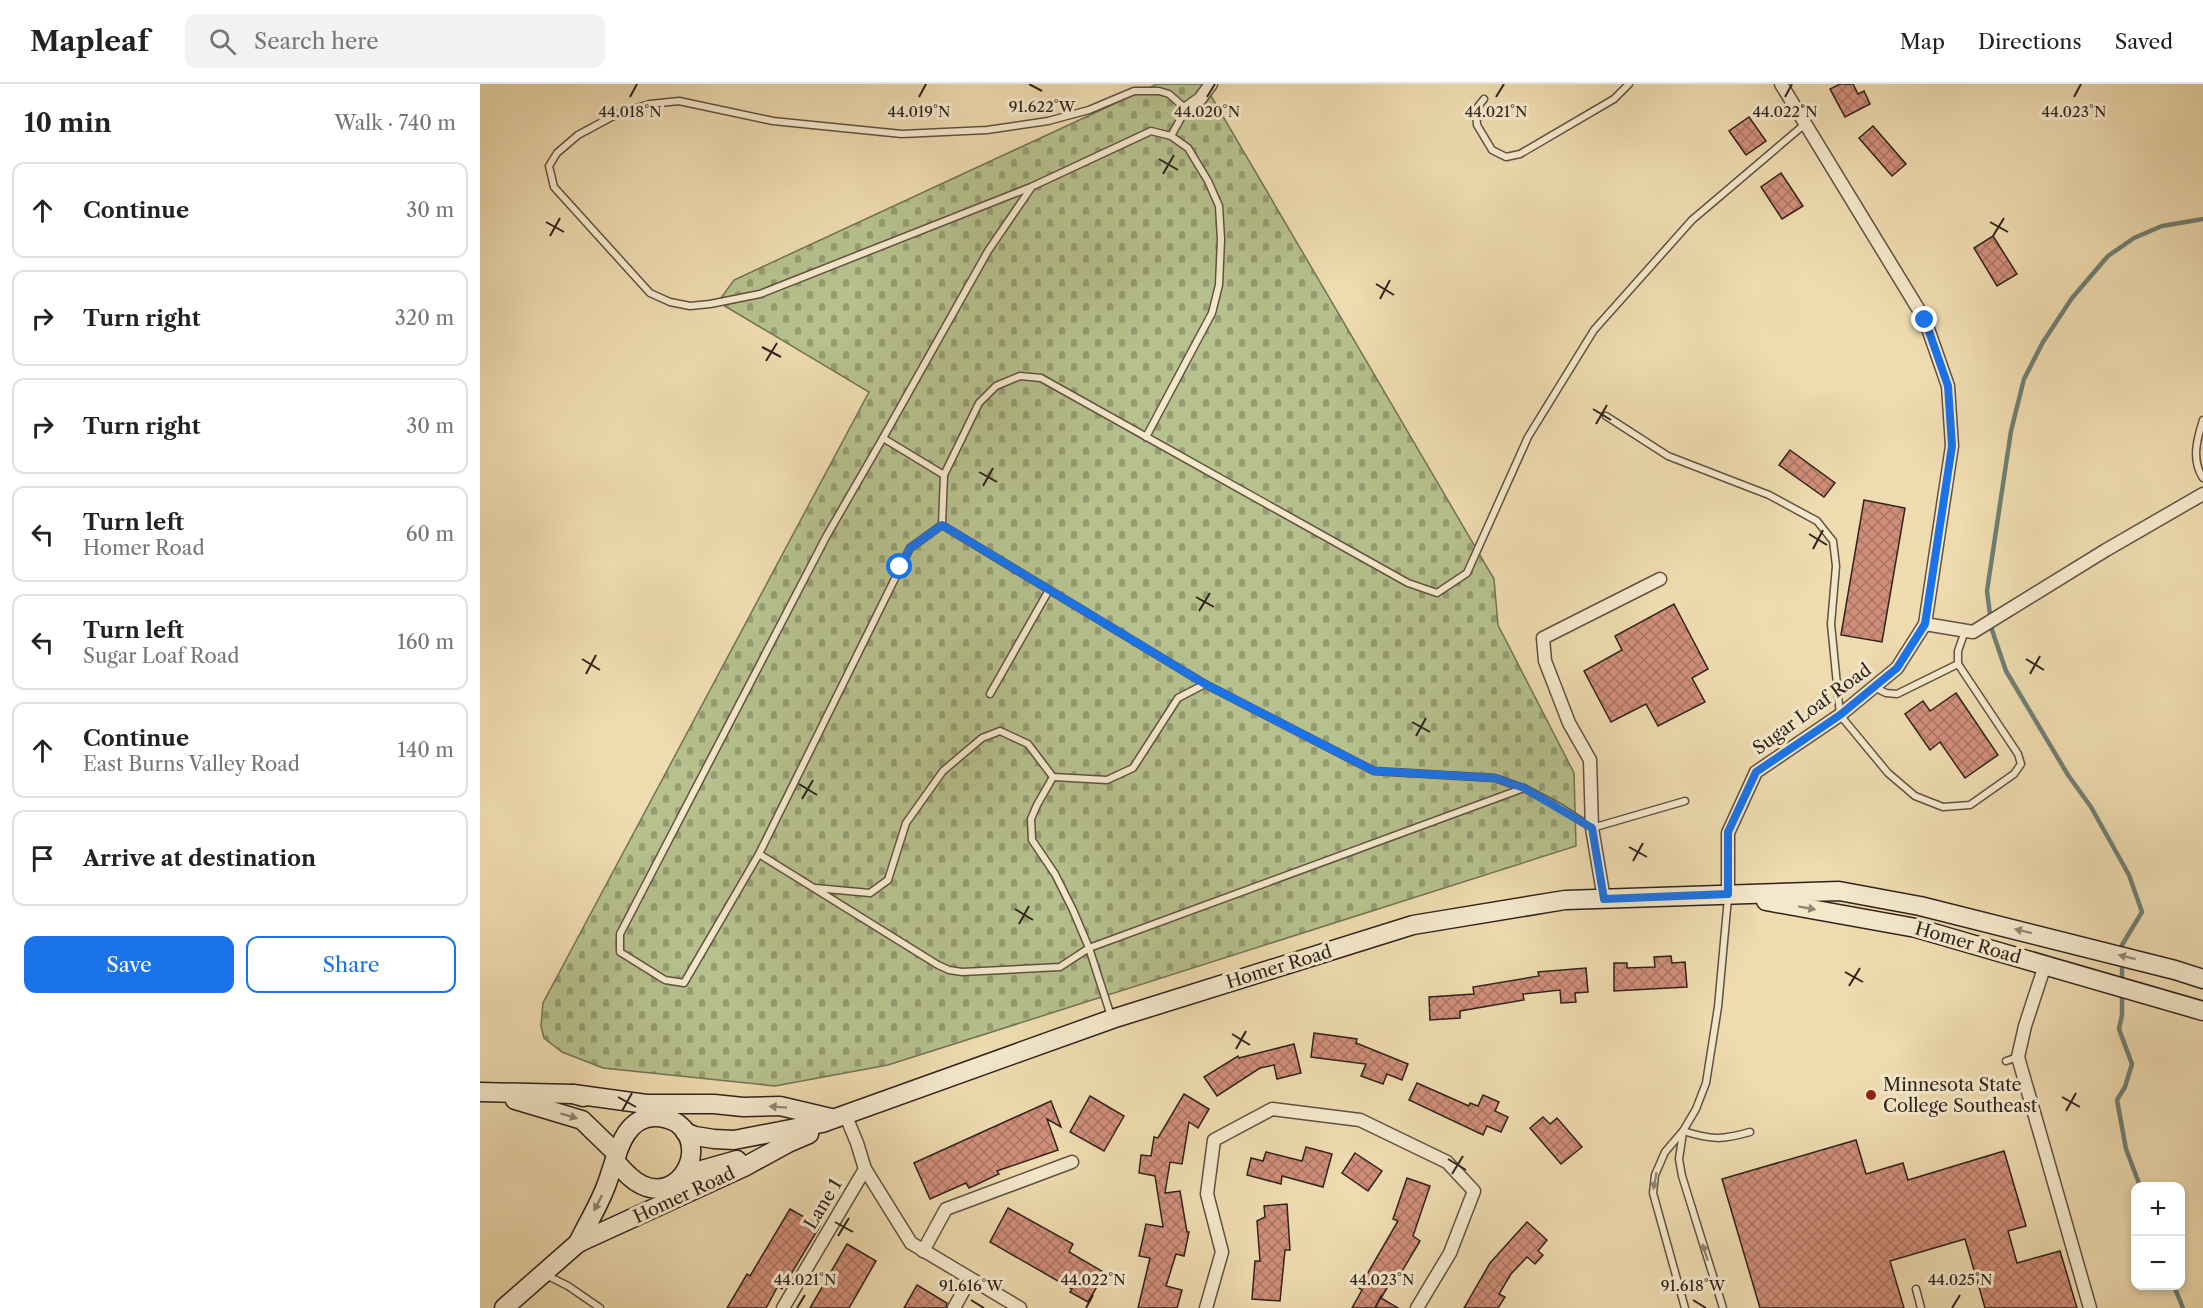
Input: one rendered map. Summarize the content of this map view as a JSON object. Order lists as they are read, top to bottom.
{
  "streets": {
    "street": ["Sugar Loaf Road", "Homer Road", "Lane 1"]
  },
  "crossings": [
    ["Sugar Loaf Road", "Homer Road"],
    ["Homer Road", "Lane 1"]
  ],
  "places": ["Minnesota State College Southeast"],
  "page": {
    "header": "Mapleaf",
    "search": "Search here",
    "nav": ["Map", "Directions", "Saved"],
    "heading": ["10 min", "Walk · 740 m"],
    "list": [
      ["Continue", "30 m"],
      ["Turn right", "320 m"],
      ["Turn right", "30 m"],
      ["Turn left", "Homer Road", "60 m"],
      ["Turn left", "Sugar Loaf Road", "160 m"],
      ["Continue", "East Burns Valley Road", "140 m"],
      "Arrive at destination"
    ],
    "buttons": ["Save", "Share"],
    "map_buttons": ["+", "−"]
  },
  "coordinates": [
    "91.622°W",
    "44.018°N",
    "44.019°N",
    "44.020°N",
    "44.021°N",
    "44.022°N",
    "44.023°N",
    "44.025°N",
    "91.616°W",
    "91.618°W"
  ]
}
